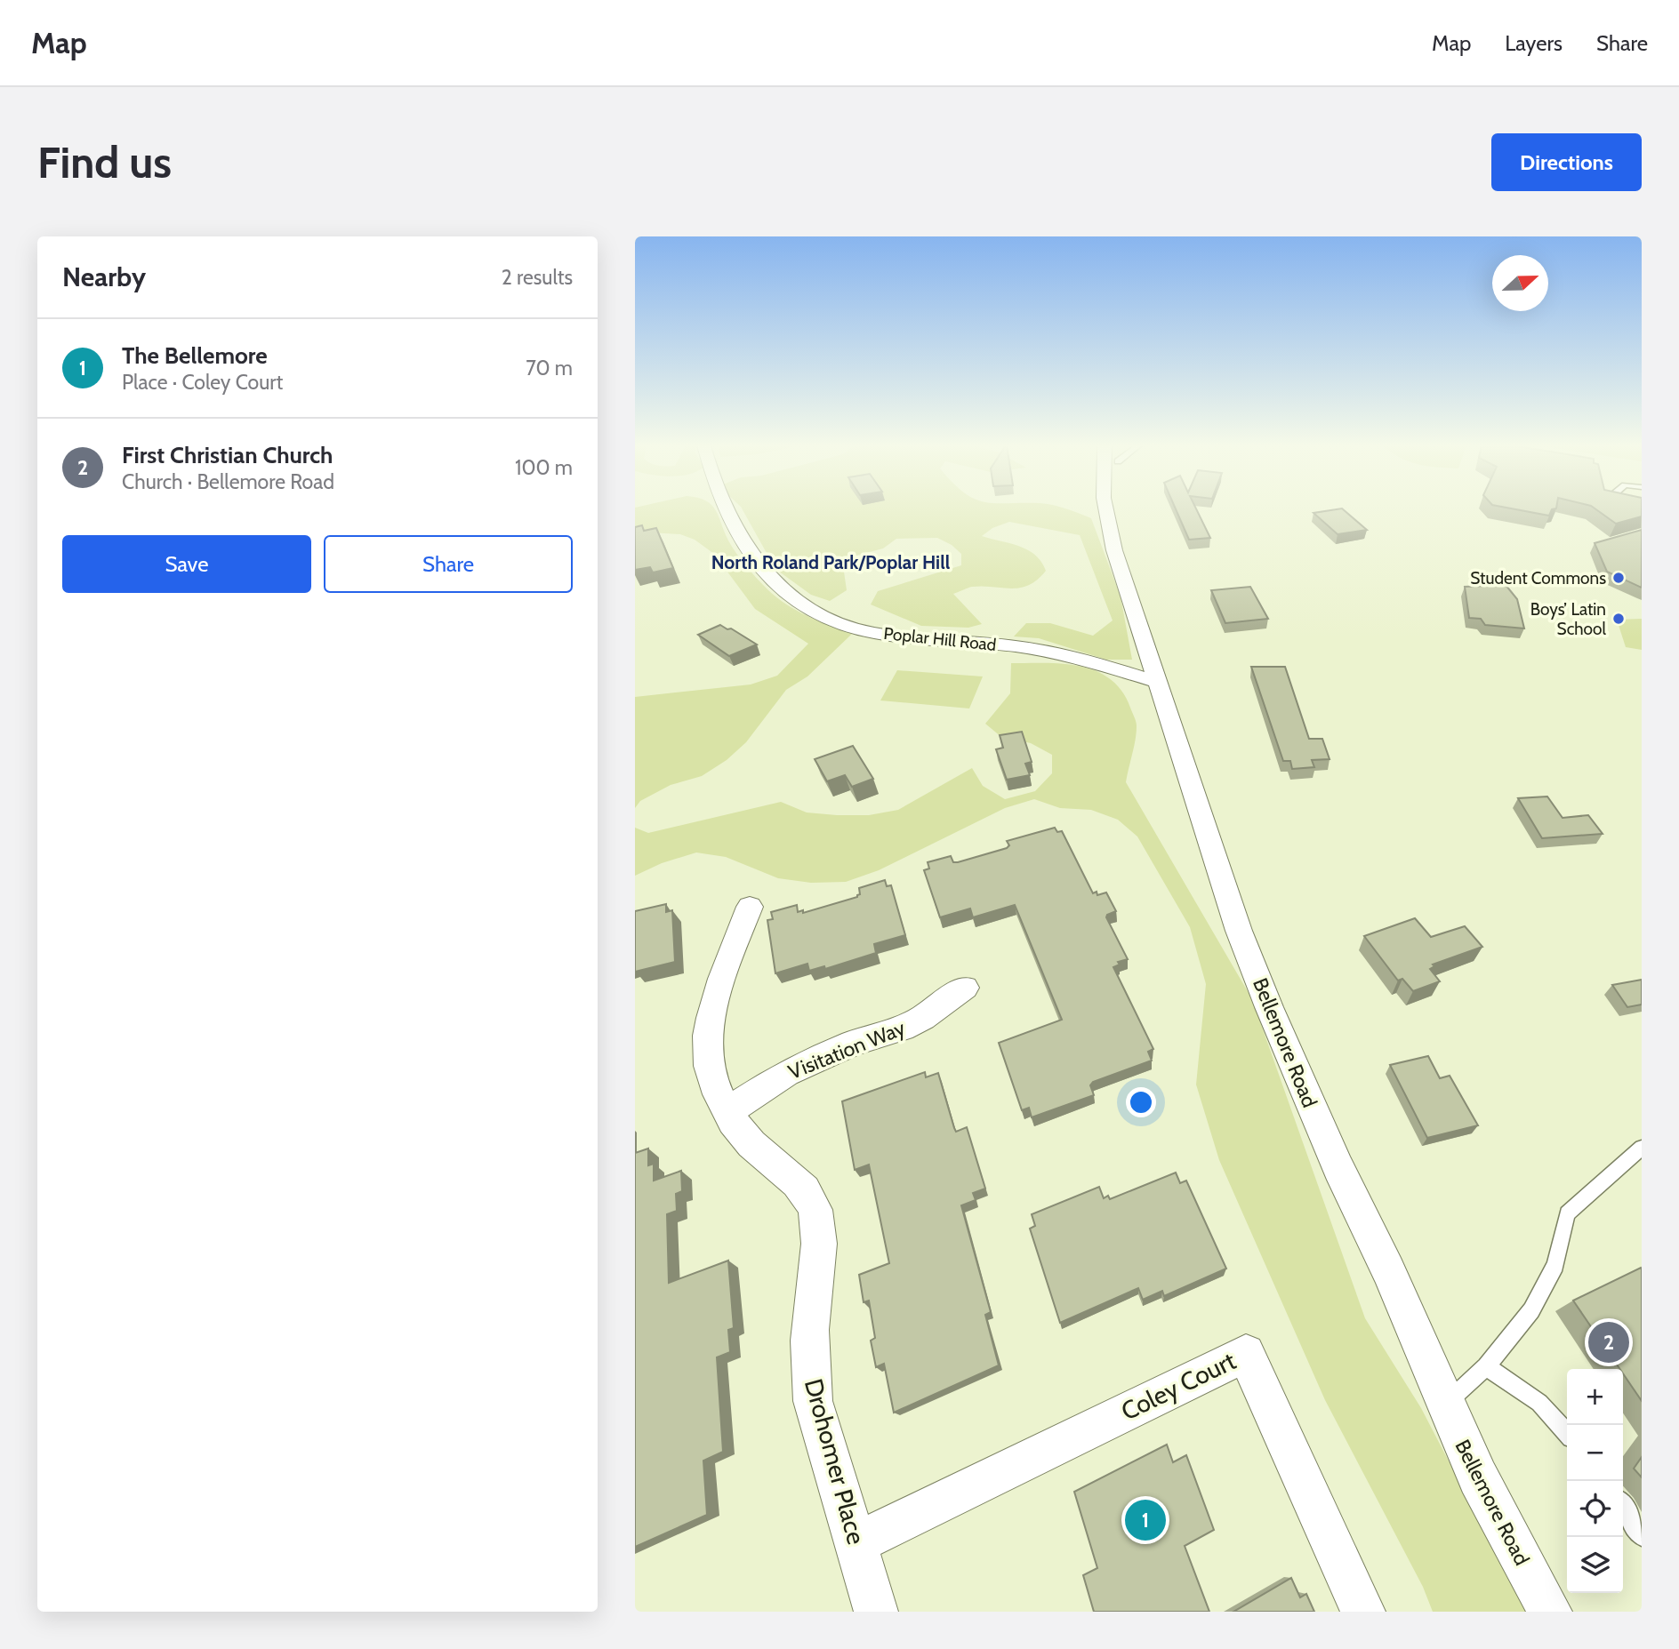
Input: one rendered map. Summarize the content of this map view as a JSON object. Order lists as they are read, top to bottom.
{
  "streets": {
    "street": [
      "Poplar Hill Road",
      "Bellemore Road",
      "Visitation Way",
      "Coley Court",
      "Drohomer Place"
    ]
  },
  "crossings": [
    ["Poplar Hill Road", "Bellemore Road"],
    ["Visitation Way", "Drohomer Place"],
    ["Coley Court", "Drohomer Place"]
  ],
  "districts": ["North Roland Park/Poplar Hill"],
  "places": ["Student Commons", "Boys’ Latin School"],
  "north": "right",
  "page": {
    "header": "Map",
    "nav": ["Map", "Layers", "Share"],
    "buttons": [
      "Directions",
      ["Save", "Share"]
    ],
    "title": "Find us",
    "heading": ["Nearby", "2 results"],
    "list": [
      {
        "mark": "1",
        "name": "The Bellemore",
        "note": "Place · Coley Court",
        "value": "70 m"
      },
      {
        "mark": "2",
        "name": "First Christian Church",
        "note": "Church · Bellemore Road",
        "value": "100 m"
      }
    ],
    "pins": ["2", "1"],
    "map_buttons": ["+", "−"]
  }
}
